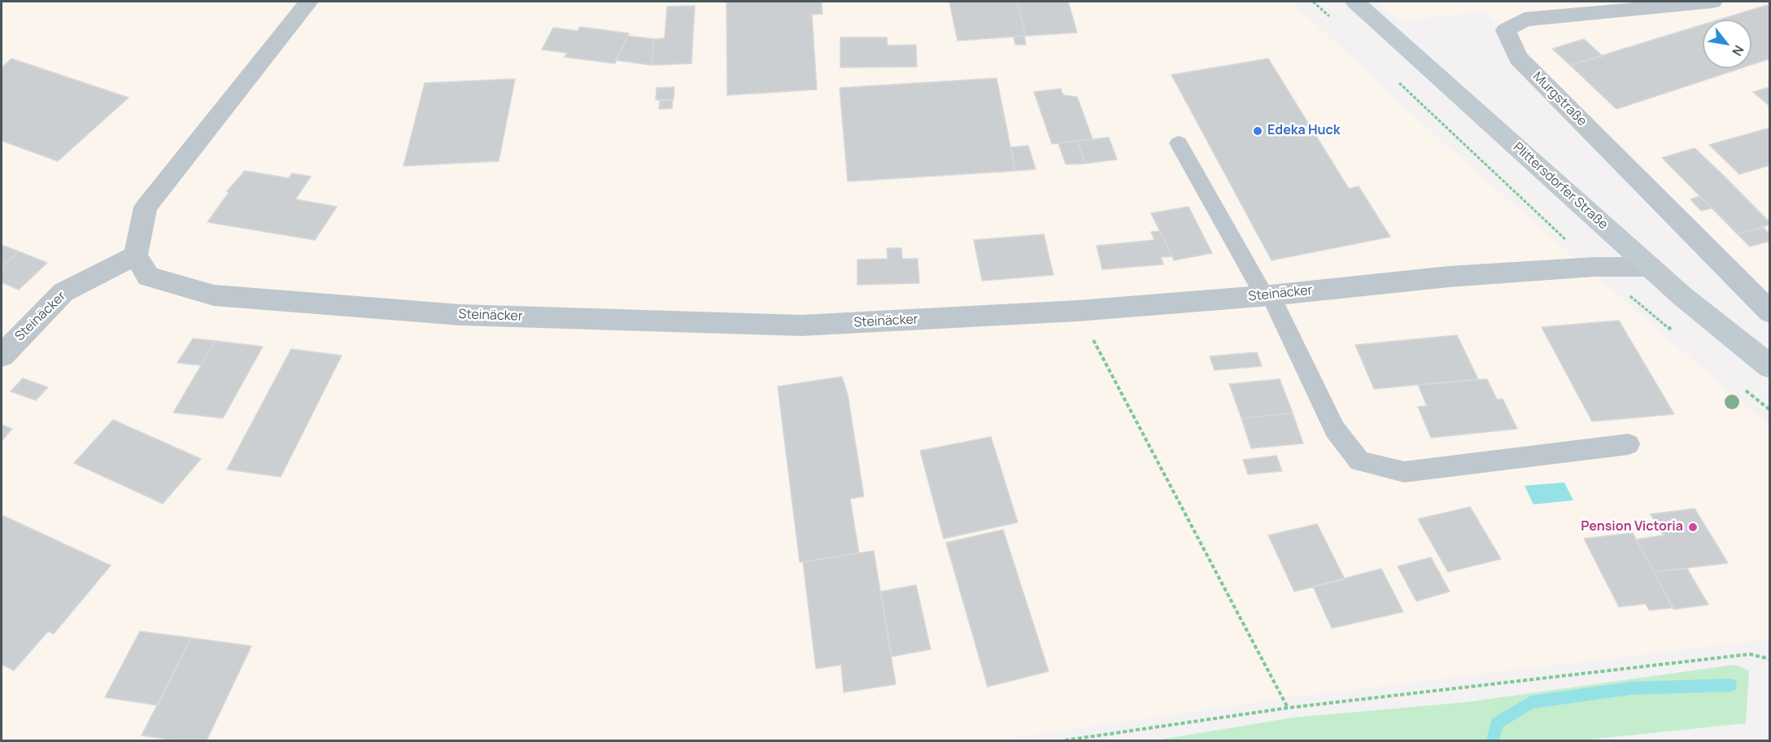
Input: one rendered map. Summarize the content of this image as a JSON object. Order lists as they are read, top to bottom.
{
  "streets": {
    "main road": ["Plittersdorfer Straße"],
    "street": ["Murgstraße", "Steinäcker"]
  },
  "crossings": [
    ["Plittersdorfer Straße", "Steinäcker"]
  ],
  "places": ["Edeka Huck", "Pension Victoria"],
  "north": "bottom right"
}
